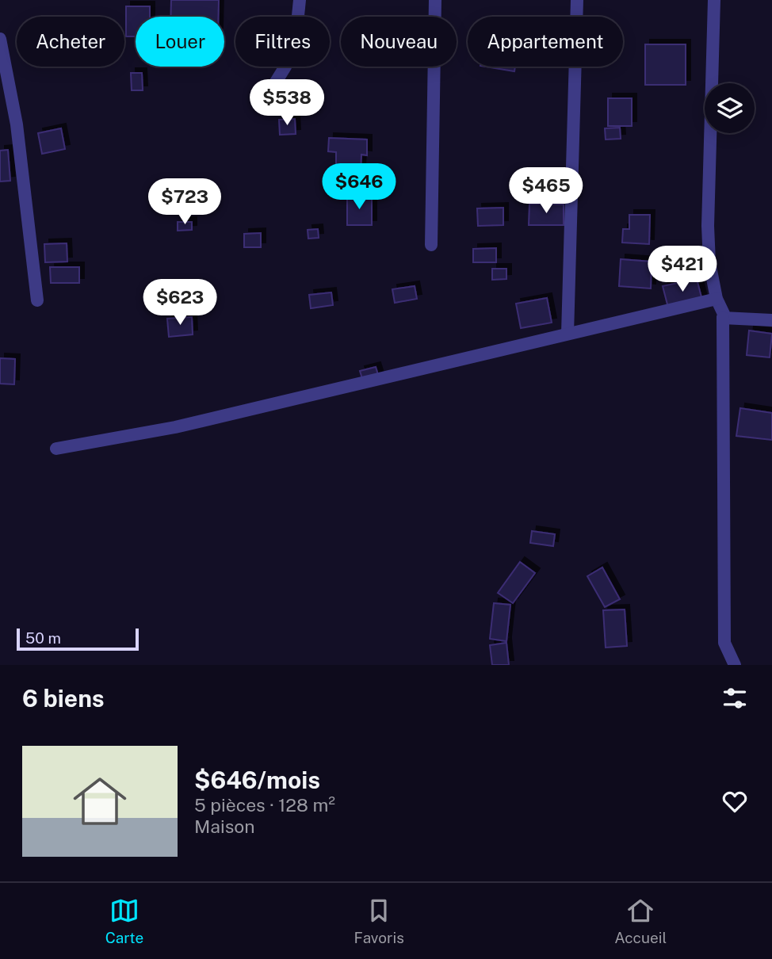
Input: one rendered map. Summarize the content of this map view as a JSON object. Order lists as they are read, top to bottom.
{
  "scale_bar": "50 m",
  "page": {
    "chip": [
      "Acheter",
      "Louer",
      "Filtres",
      "Nouveau",
      "Appartement"
    ],
    "price": [
      "$538",
      "$646",
      "$465",
      "$723",
      "$421",
      "$623"
    ],
    "scale": "50 m",
    "heading": "6 biens",
    "list": [
      {
        "name": "$646/mois",
        "note": "5 pièces · 128 m² · Maison"
      }
    ],
    "tabs": ["Carte", "Favoris", "Accueil"]
  }
}
